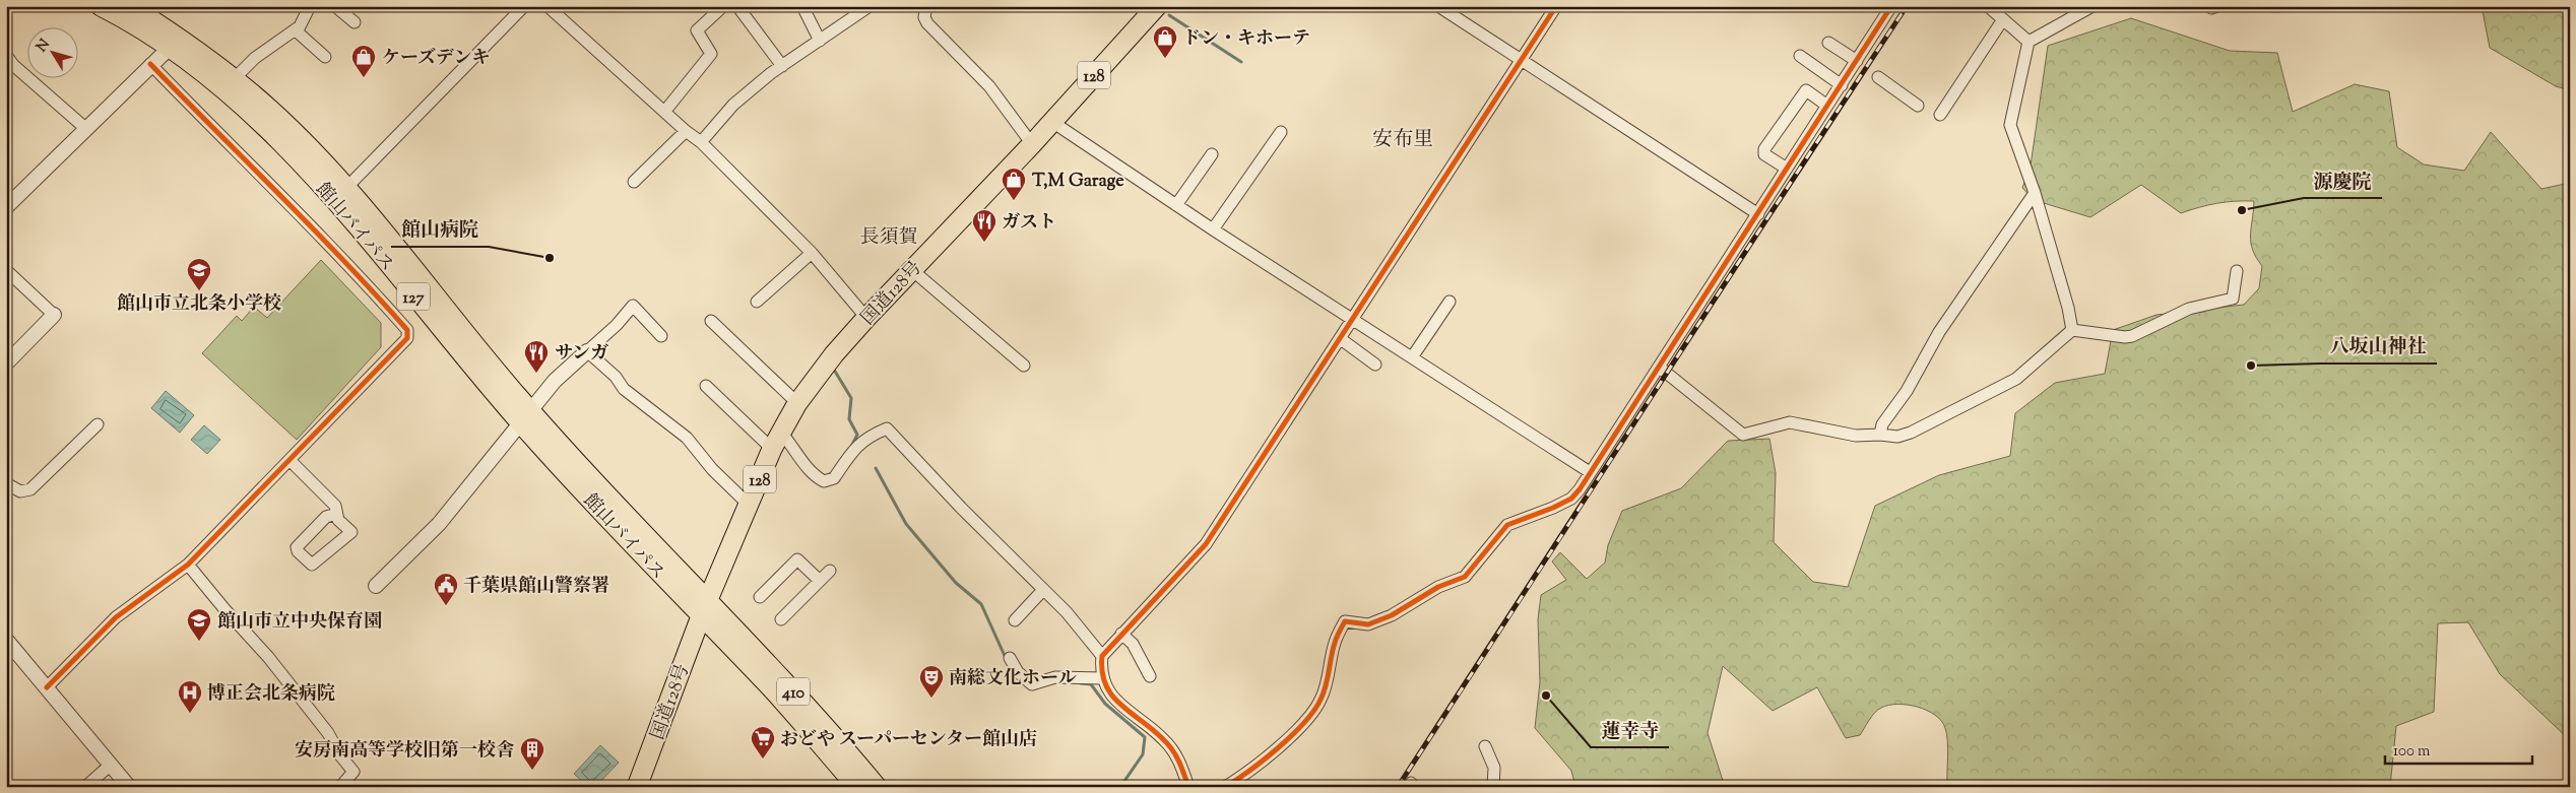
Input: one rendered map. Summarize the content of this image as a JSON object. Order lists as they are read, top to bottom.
{
  "streets": {
    "highway": [
      "128",
      "館山バイパス",
      "国道128号",
      "127",
      "410"
    ]
  },
  "crossings": [
    ["館山バイパス", "国道128号"],
    ["館山バイパス", "410"],
    ["国道128号", "410"]
  ],
  "districts": ["安布里", "長須賀"],
  "places": {
    "shop": ["ドン・キホーテ", "ケーズデンキ", "T,M Garage"],
    "other": [
      "源慶院",
      "館山病院",
      "八坂山神社",
      "蓮幸寺"
    ],
    "restaurant": ["ガスト", "サンガ"],
    "school or university": ["館山市立北条小学校", "館山市立中央保育園"],
    "public building": ["千葉県館山警察署"],
    "theatre": ["南総文化ホール"],
    "hospital": ["博正会北条病院"],
    "supermarket": ["おどや スーパーセンター館山店"],
    "building": ["安房南高等学校旧第一校舎"]
  },
  "scale_bar": "100 m",
  "north": "top left"
}
